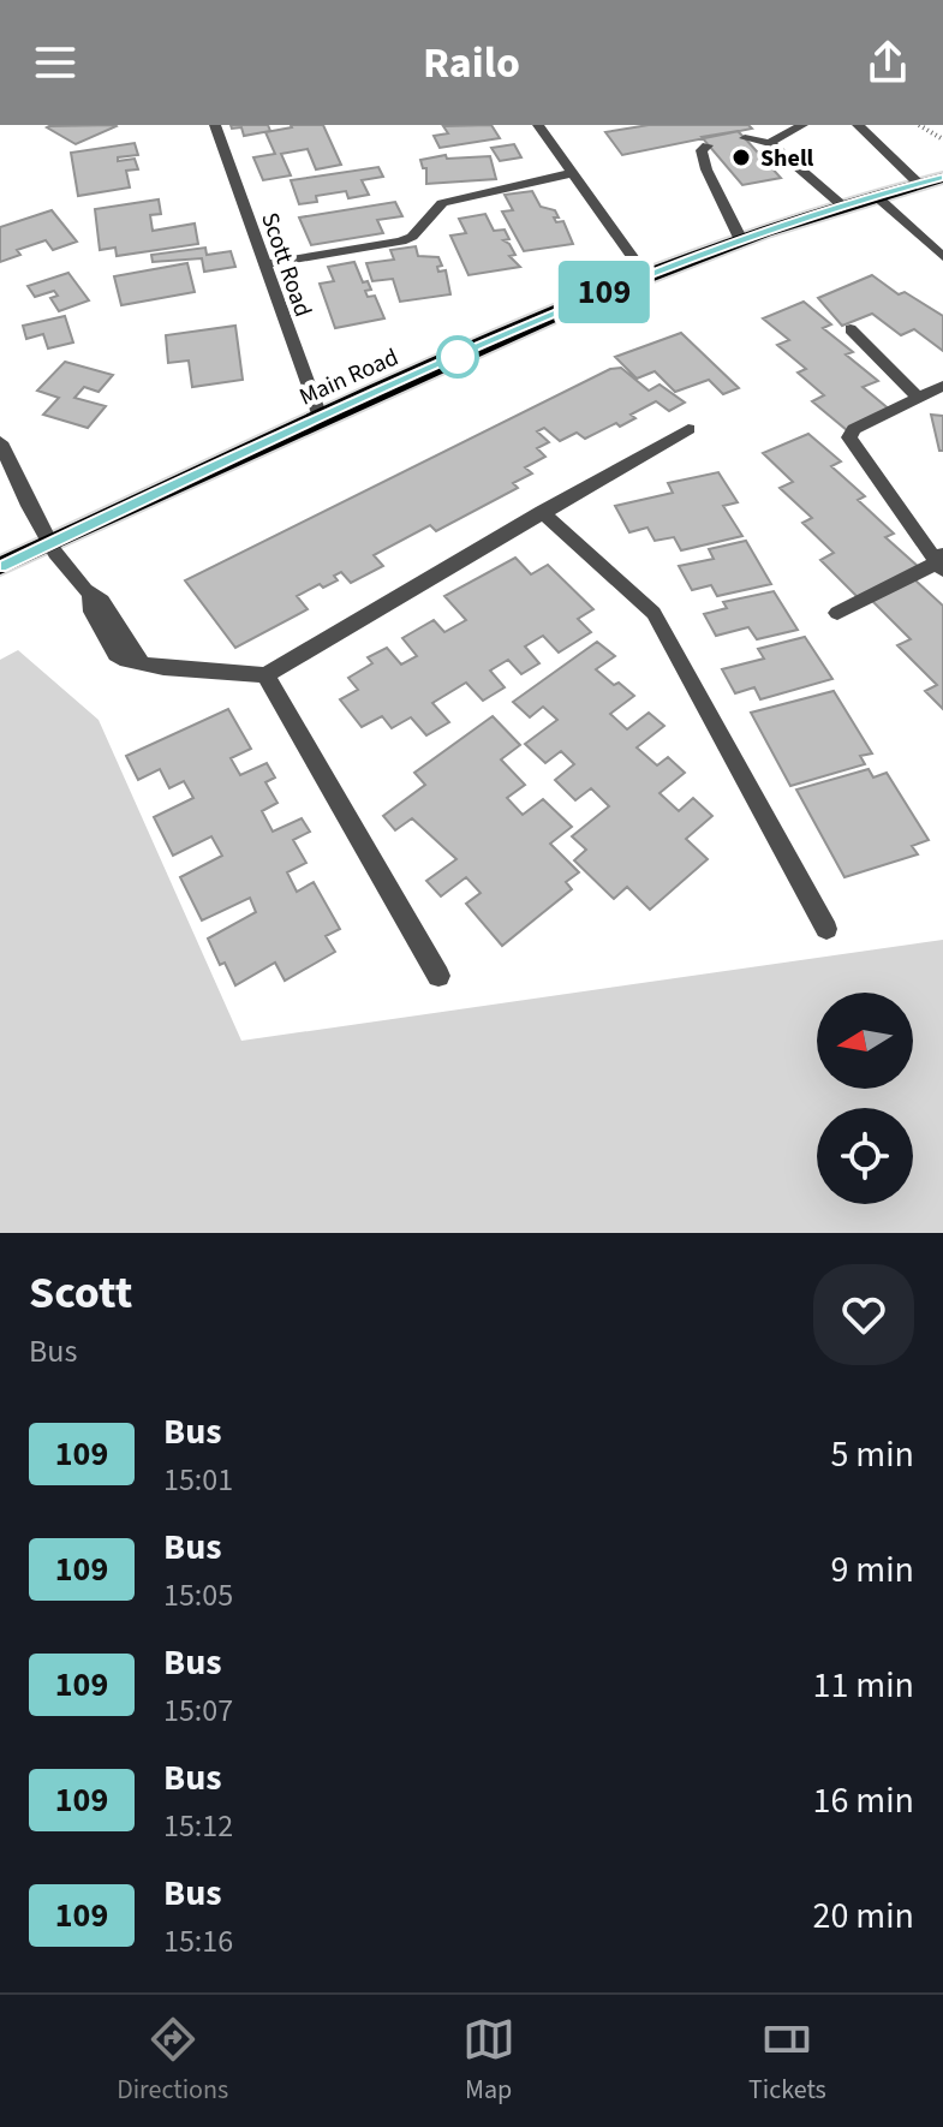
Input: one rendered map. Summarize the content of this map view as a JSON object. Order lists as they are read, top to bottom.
{
  "streets": {
    "main road": ["Main Road"],
    "street": ["Scott Road"]
  },
  "crossings": [
    ["Scott Road", "Main Road"]
  ],
  "places": ["Shell"],
  "lines": ["bus line 109"],
  "north": "left",
  "page": {
    "header": "Railo",
    "on_map": "109",
    "heading": ["Scott", "Bus"],
    "list": [
      {
        "mark": "109",
        "name": "Bus",
        "note": "15:01",
        "value": "5 min"
      },
      {
        "mark": "109",
        "name": "Bus",
        "note": "15:05",
        "value": "9 min"
      },
      {
        "mark": "109",
        "name": "Bus",
        "note": "15:07",
        "value": "11 min"
      },
      {
        "mark": "109",
        "name": "Bus",
        "note": "15:12",
        "value": "16 min"
      },
      {
        "mark": "109",
        "name": "Bus",
        "note": "15:16",
        "value": "20 min"
      }
    ],
    "tabs": ["Directions", "Map", "Tickets"]
  }
}
